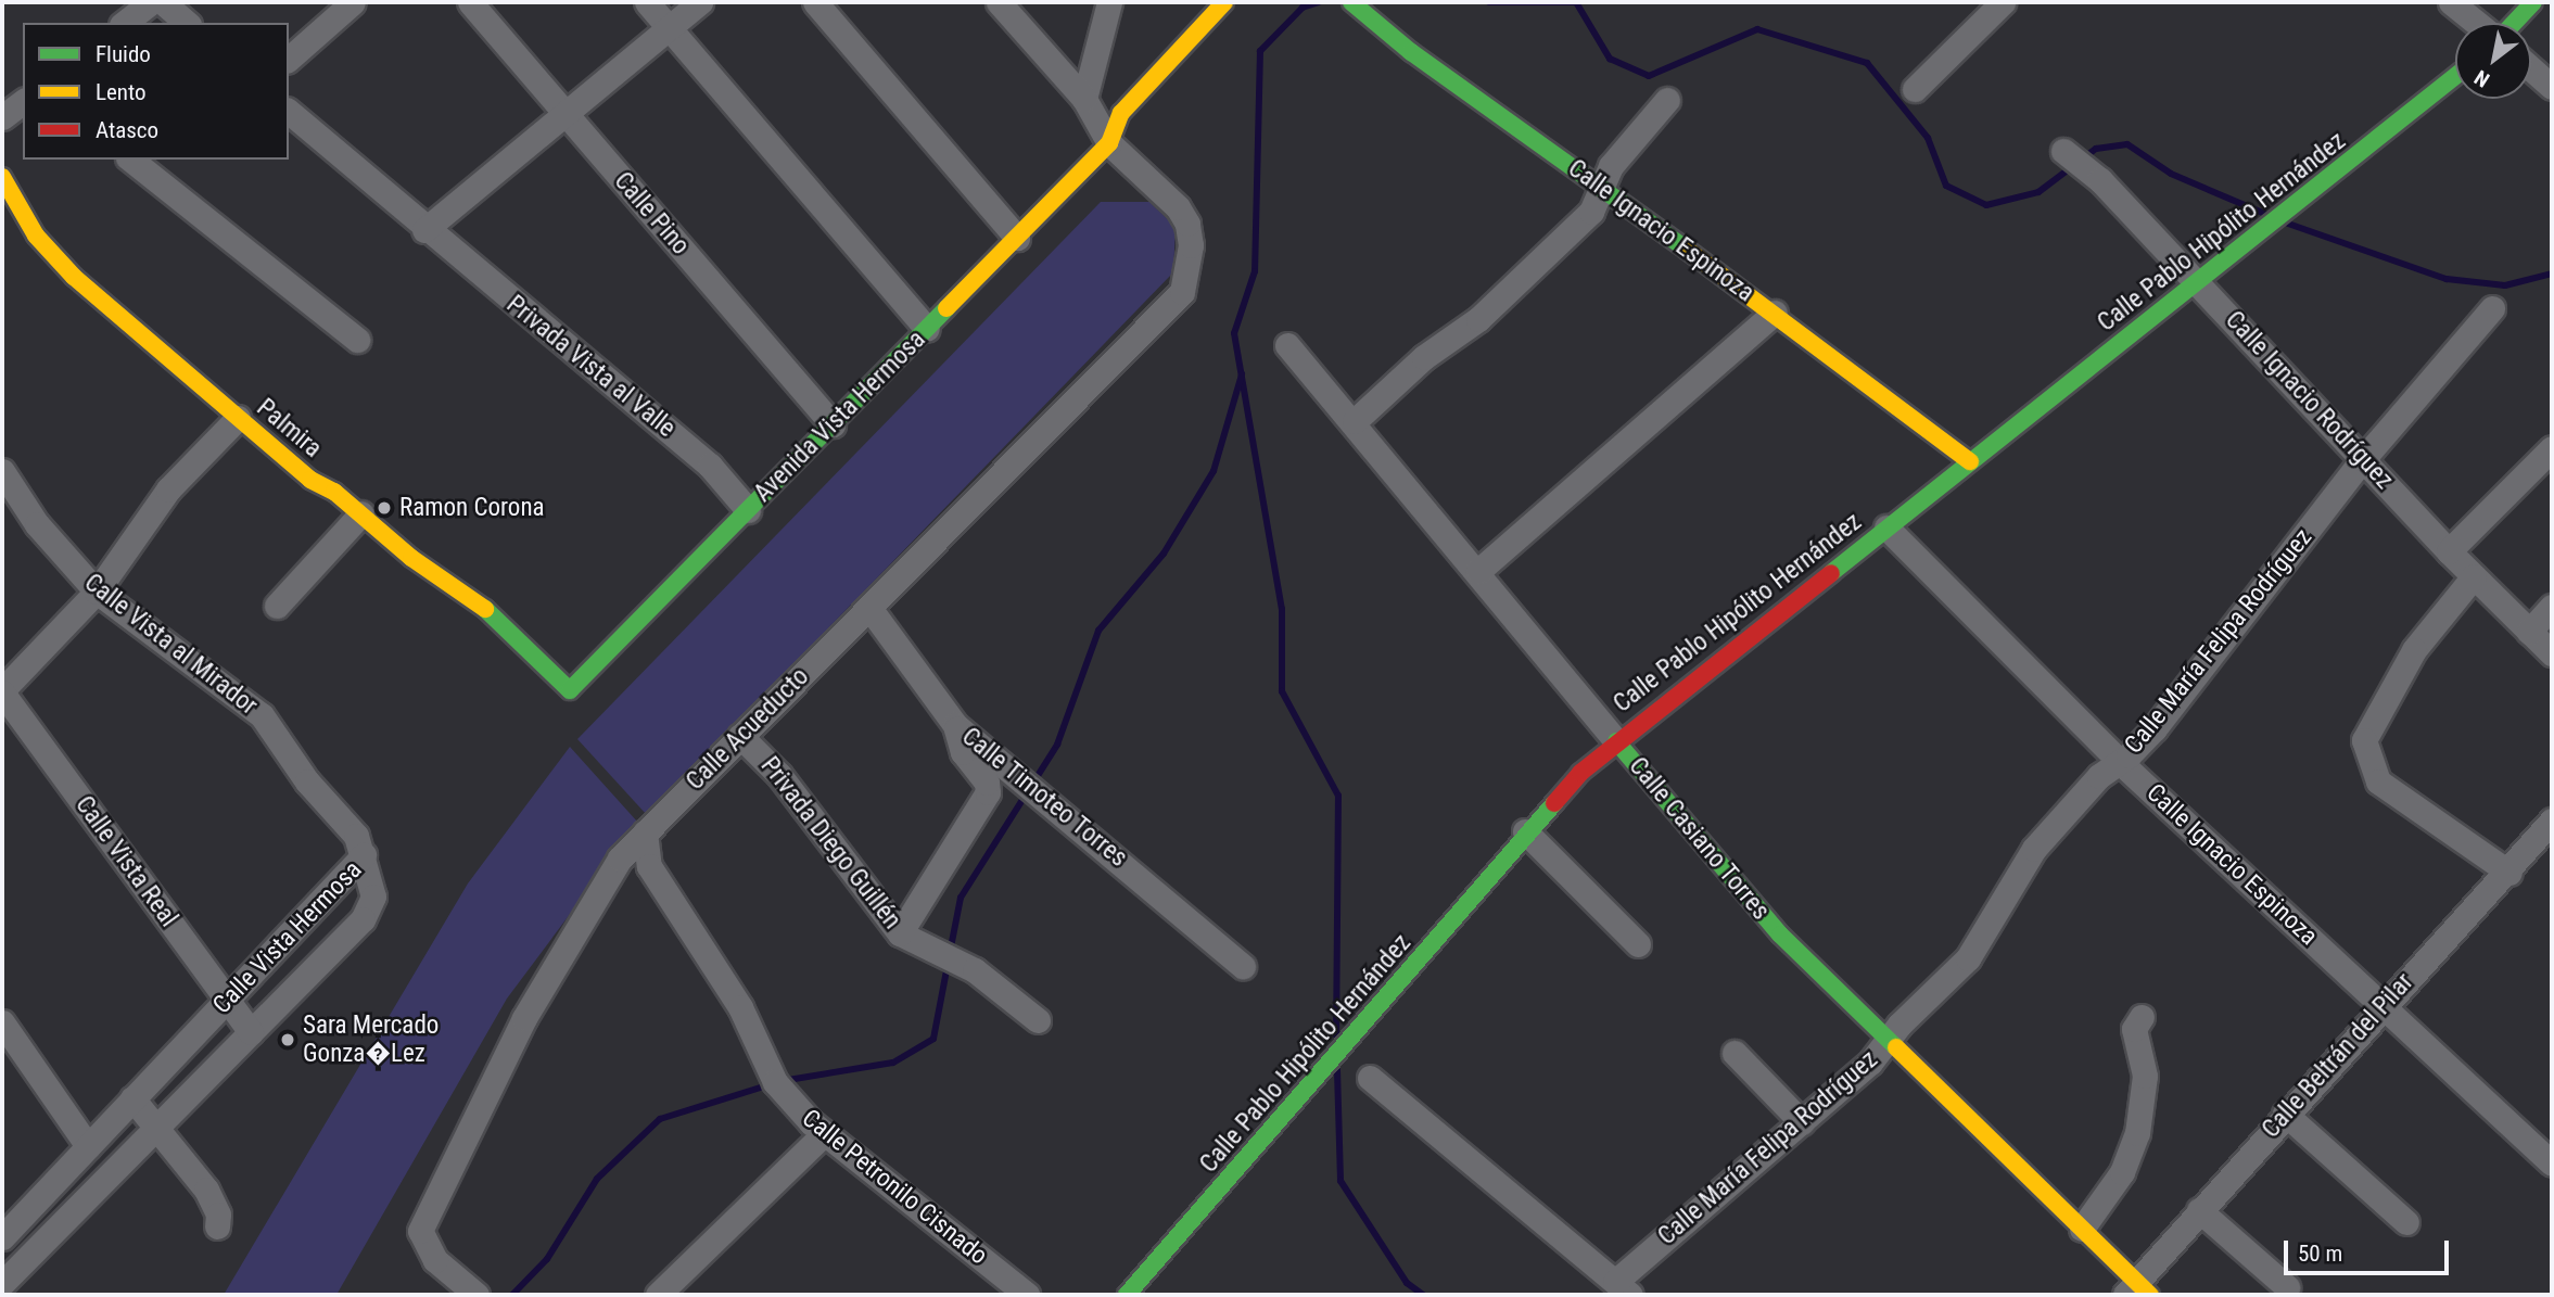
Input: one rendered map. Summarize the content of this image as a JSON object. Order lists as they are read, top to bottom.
{
  "streets": {
    "street": [
      "Calle Pino",
      "Calle Ignacio Espinoza",
      "Calle Pablo Hipólito Hernández",
      "Privada Vista al Valle",
      "Calle Ignacio Rodríguez",
      "Avenida Vista Hermosa",
      "Palmira",
      "Calle María Felipa Rodríguez",
      "Calle Vista al Mirador",
      "Calle Acueducto",
      "Calle Timoteo Torres",
      "Calle Casiano Torres",
      "Privada Diego Guillén",
      "Calle Vista Real",
      "Calle Vista Hermosa",
      "Calle Beltrán del Pilar",
      "Calle Petronilo Cisnado"
    ]
  },
  "crossings": [
    ["Calle Pino", "Avenida Vista Hermosa"],
    ["Calle Ignacio Espinoza", "Calle Pablo Hipólito Hernández"],
    ["Calle Ignacio Espinoza", "Calle María Felipa Rodríguez"],
    ["Calle Ignacio Espinoza", "Calle Beltrán del Pilar"],
    ["Calle Pablo Hipólito Hernández", "Calle Ignacio Rodríguez"],
    ["Calle Pablo Hipólito Hernández", "Calle Casiano Torres"],
    ["Privada Vista al Valle", "Avenida Vista Hermosa"],
    ["Calle Ignacio Rodríguez", "Calle María Felipa Rodríguez"],
    ["Avenida Vista Hermosa", "Palmira"],
    ["Avenida Vista Hermosa", "Calle Acueducto"],
    ["Calle María Felipa Rodríguez", "Calle Casiano Torres"],
    ["Calle Vista al Mirador", "Calle Vista Hermosa"],
    ["Calle Acueducto", "Calle Timoteo Torres"],
    ["Calle Acueducto", "Privada Diego Guillén"],
    ["Calle Acueducto", "Calle Petronilo Cisnado"],
    ["Calle Casiano Torres", "Calle Beltrán del Pilar"],
    ["Calle Vista Real", "Calle Vista Hermosa"]
  ],
  "places": ["Ramon Corona", "Sara Mercado Gonza�Lez"],
  "legend": ["Fluido", "Lento", "Atasco"],
  "scale_bar": "50 m",
  "north": "bottom left"
}
